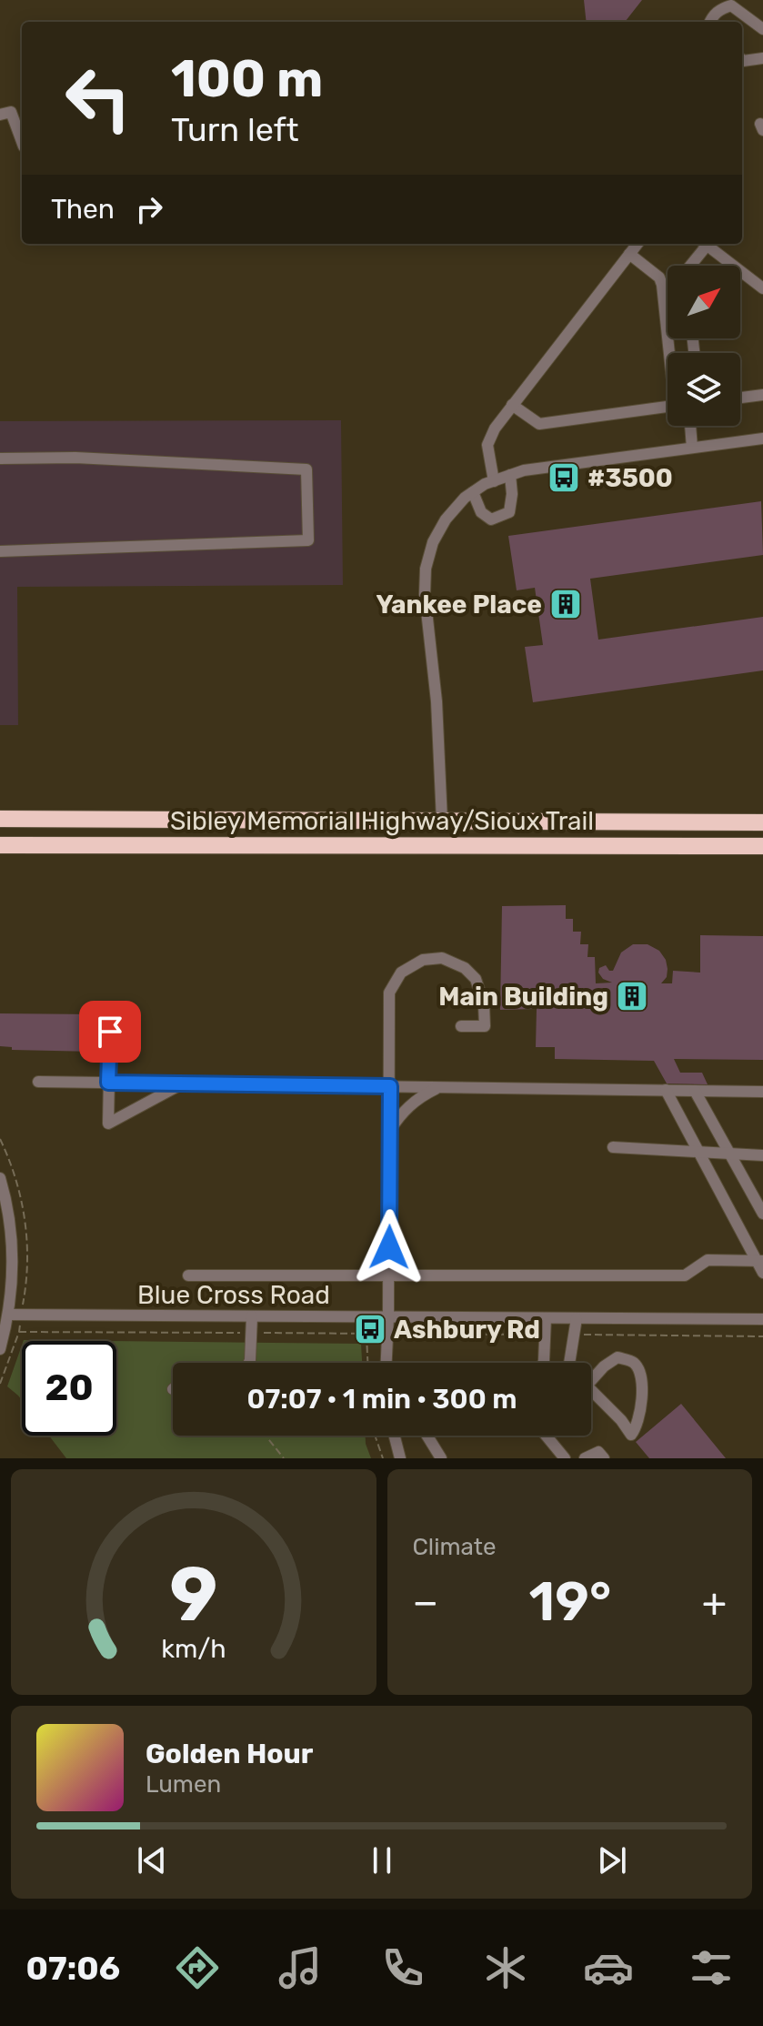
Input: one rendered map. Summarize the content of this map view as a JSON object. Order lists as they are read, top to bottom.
{
  "streets": {
    "highway": ["Sibley Memorial Highway/Sioux Trail"],
    "street": ["Blue Cross Road"]
  },
  "places": {
    "bus stop": ["#3500", "Ashbury Rd"],
    "building": ["Yankee Place", "Main Building"]
  },
  "north": "top right",
  "page": {
    "turn": ["100 m", "Turn left"],
    "then": "Then",
    "limit": "20",
    "trip": "07:07 · 1 min · 300 m",
    "tile": "Climate",
    "heat": ["−", "19°", "+"],
    "song": ["Golden Hour", "Lumen"],
    "tabs": "07:06",
    "gauge": ["9", "km/h"]
  }
}
